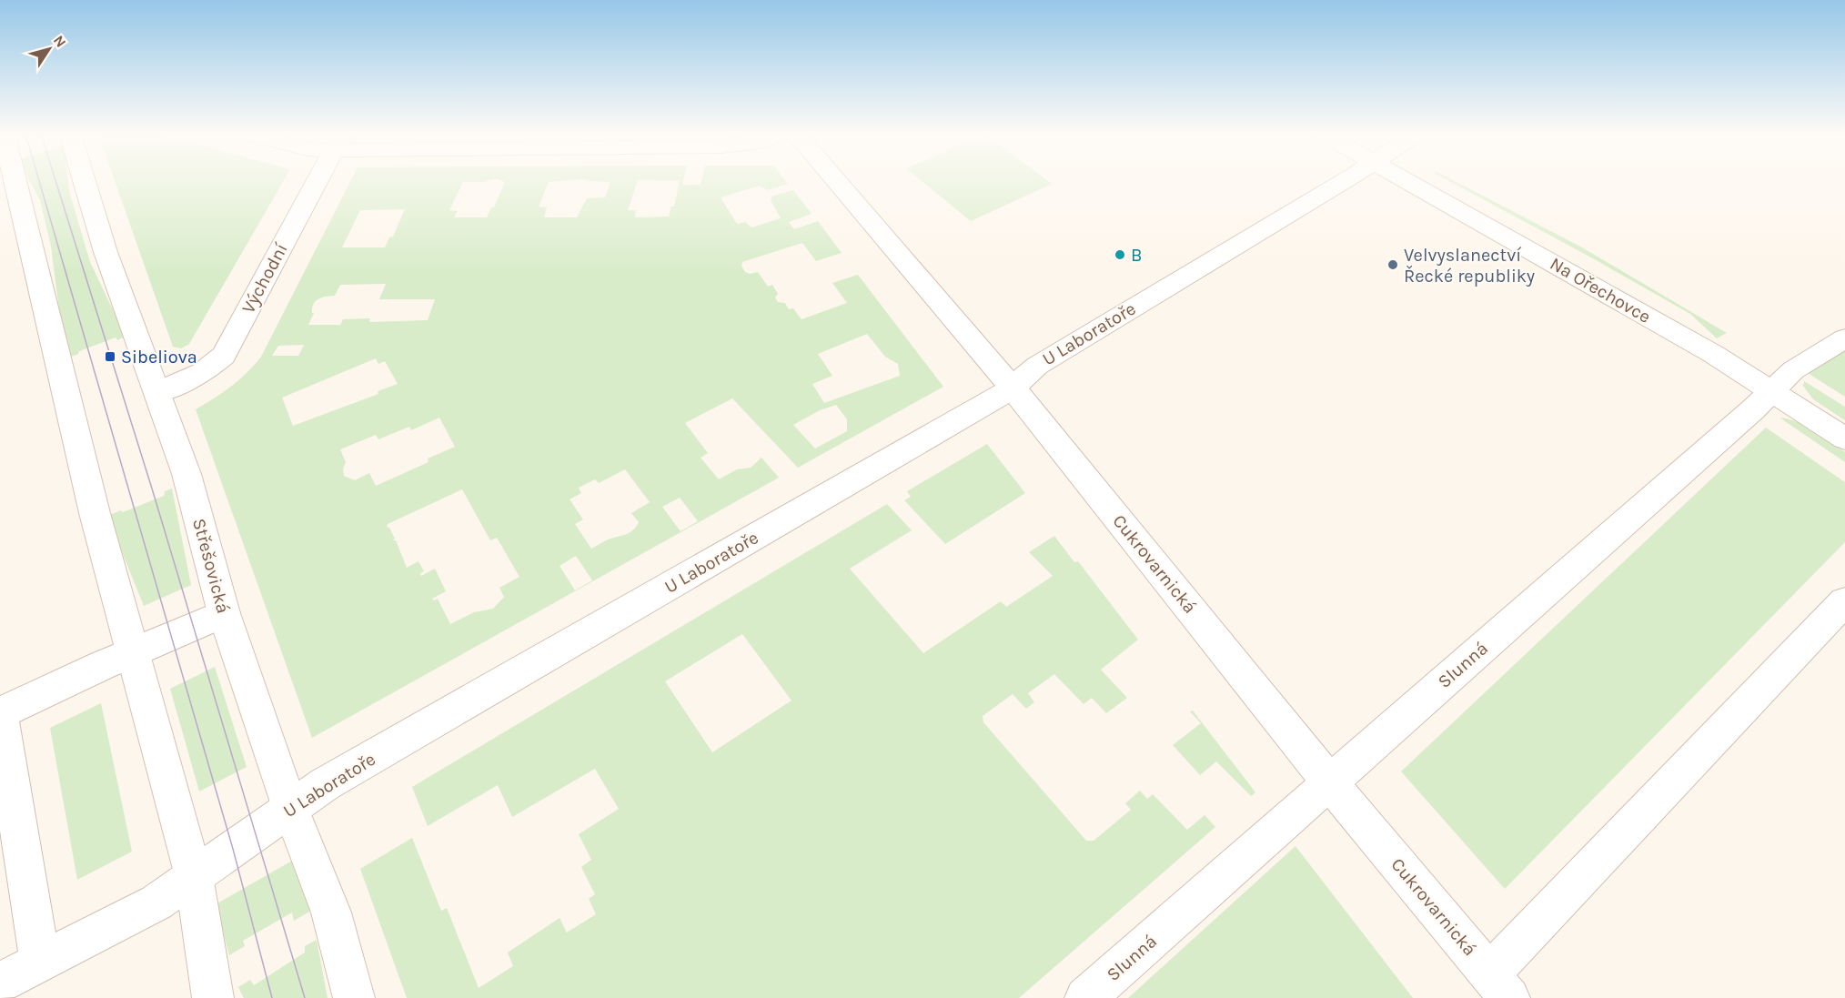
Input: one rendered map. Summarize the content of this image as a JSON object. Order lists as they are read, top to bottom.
{
  "streets": {
    "street": [
      "Východní",
      "Na Ořechovce",
      "U Laboratoře",
      "Cukrovarnická",
      "Střešovická",
      "Slunná"
    ]
  },
  "crossings": [
    ["Východní", "Střešovická"],
    ["Na Ořechovce", "Slunná"],
    ["U Laboratoře", "Cukrovarnická"],
    ["U Laboratoře", "Střešovická"],
    ["Cukrovarnická", "Slunná"]
  ],
  "places": {
    "other": ["B", "Velvyslanectví Řecké republiky"],
    "transit": ["Sibeliova"]
  },
  "north": "top right"
}
